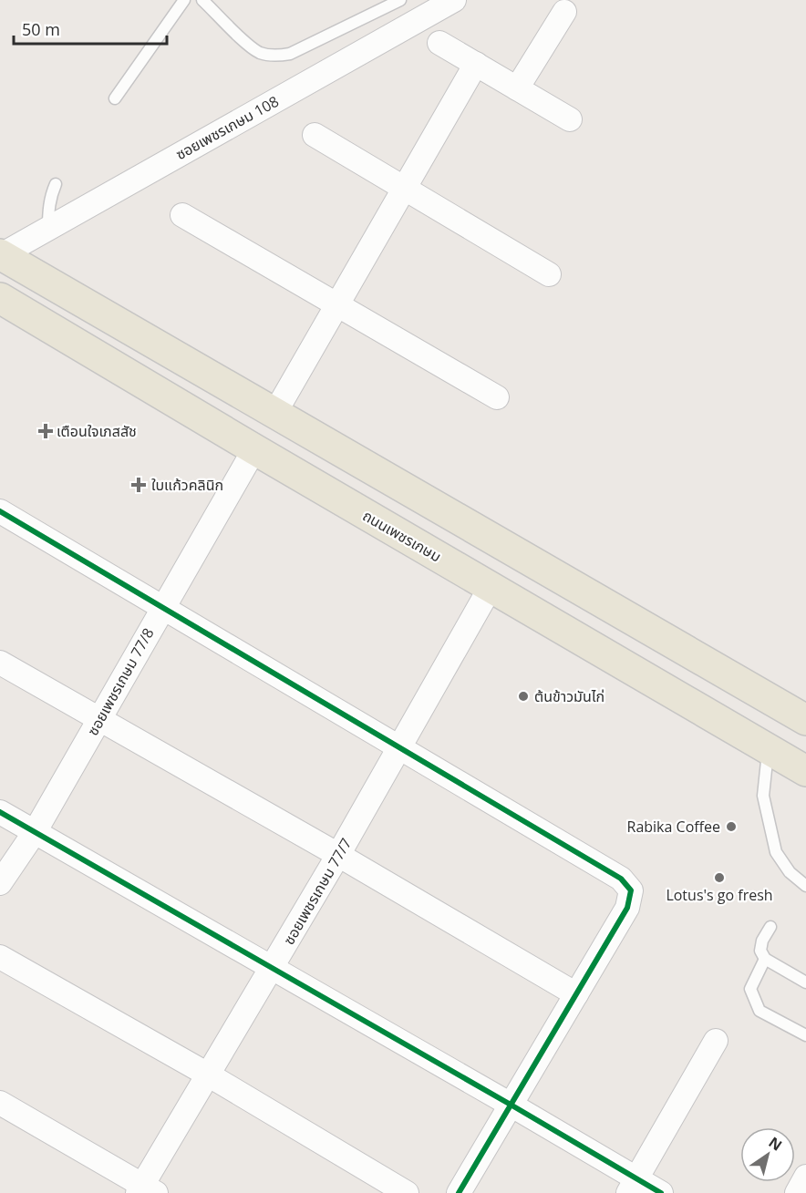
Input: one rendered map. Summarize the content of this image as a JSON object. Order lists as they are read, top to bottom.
{
  "streets": {
    "main road": ["ถนนเพชรเกษม"],
    "street": ["ซอยเพชรเกษม 108", "ซอยเพชรเกษม 77/8", "ซอยเพชรเกษม 77/7"]
  },
  "crossings": [
    ["ถนนเพชรเกษม", "ซอยเพชรเกษม 77/8"],
    ["ถนนเพชรเกษม", "ซอยเพชรเกษม 77/7"]
  ],
  "places": {
    "health": ["เตือนใจเภสสัช", "ใบแก้วคลินิก"],
    "other": ["ต้นข้าวมันไก่", "Rabika Coffee", "Lotus's go fresh"]
  },
  "scale_bar": "50 m",
  "north": "top right"
}
